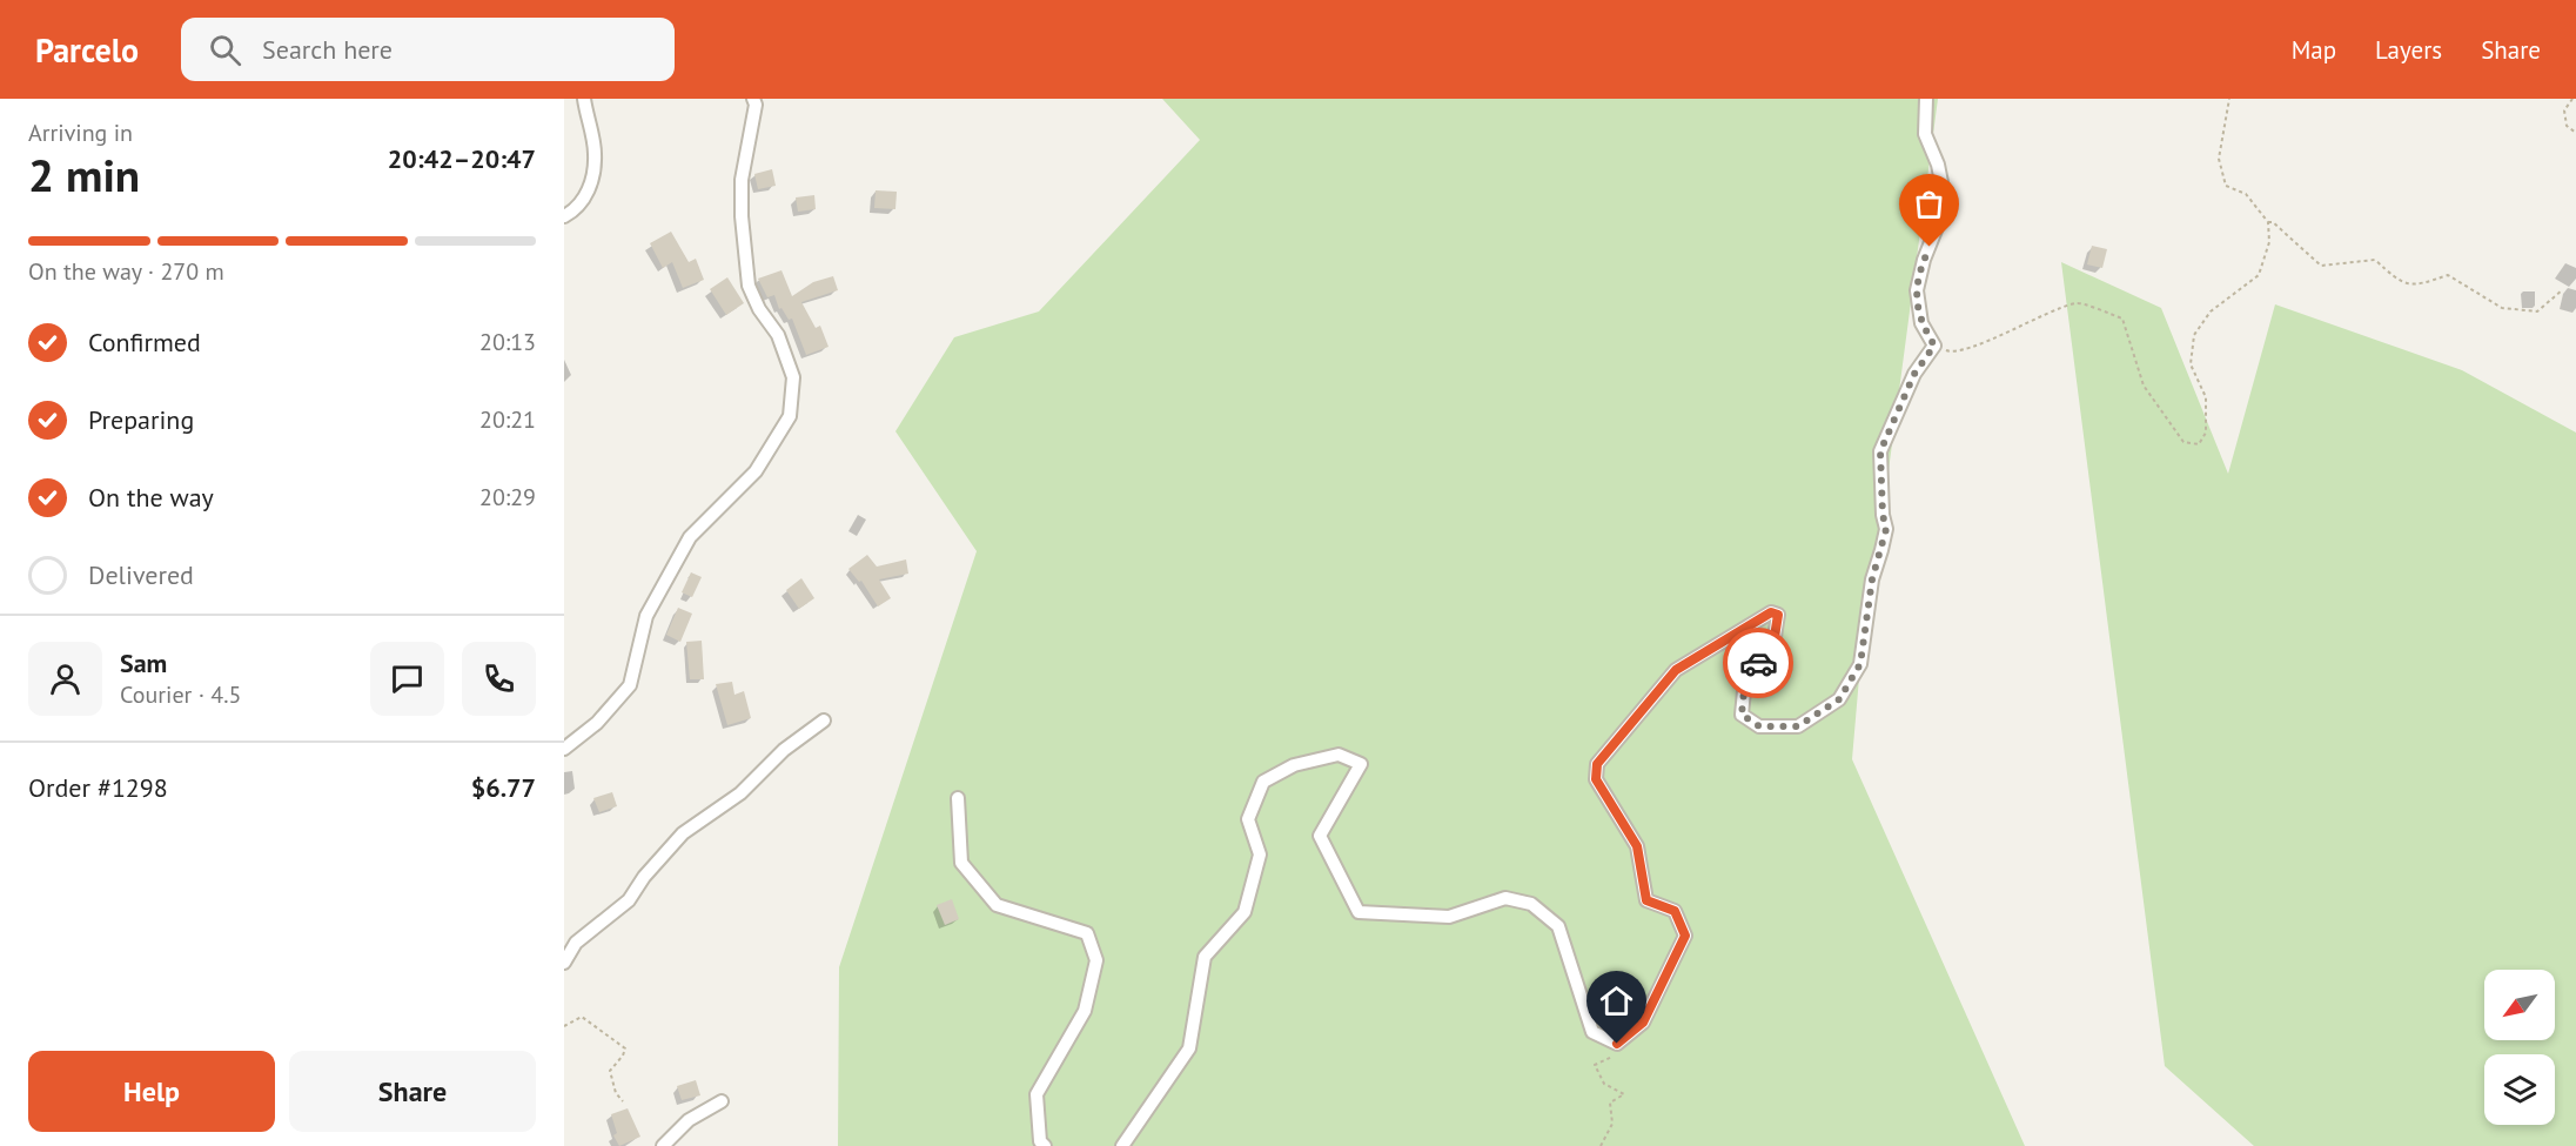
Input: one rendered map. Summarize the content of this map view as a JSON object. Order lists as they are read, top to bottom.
{
  "north": "bottom left",
  "page": {
    "header": "Parcelo",
    "search": "Search here",
    "nav": ["Map", "Layers", "Share"],
    "heading": ["2 min", "Arriving in", "20:42–20:47"],
    "panel": [
      "Sam",
      "Courier · 4.5",
      "Order #1298",
      "$6.77"
    ],
    "bar": "On the way · 270 m",
    "list": [
      ["Confirmed", "20:13"],
      ["Preparing", "20:21"],
      ["On the way", "20:29"],
      "Delivered"
    ],
    "buttons": ["Help", "Share"]
  }
}
